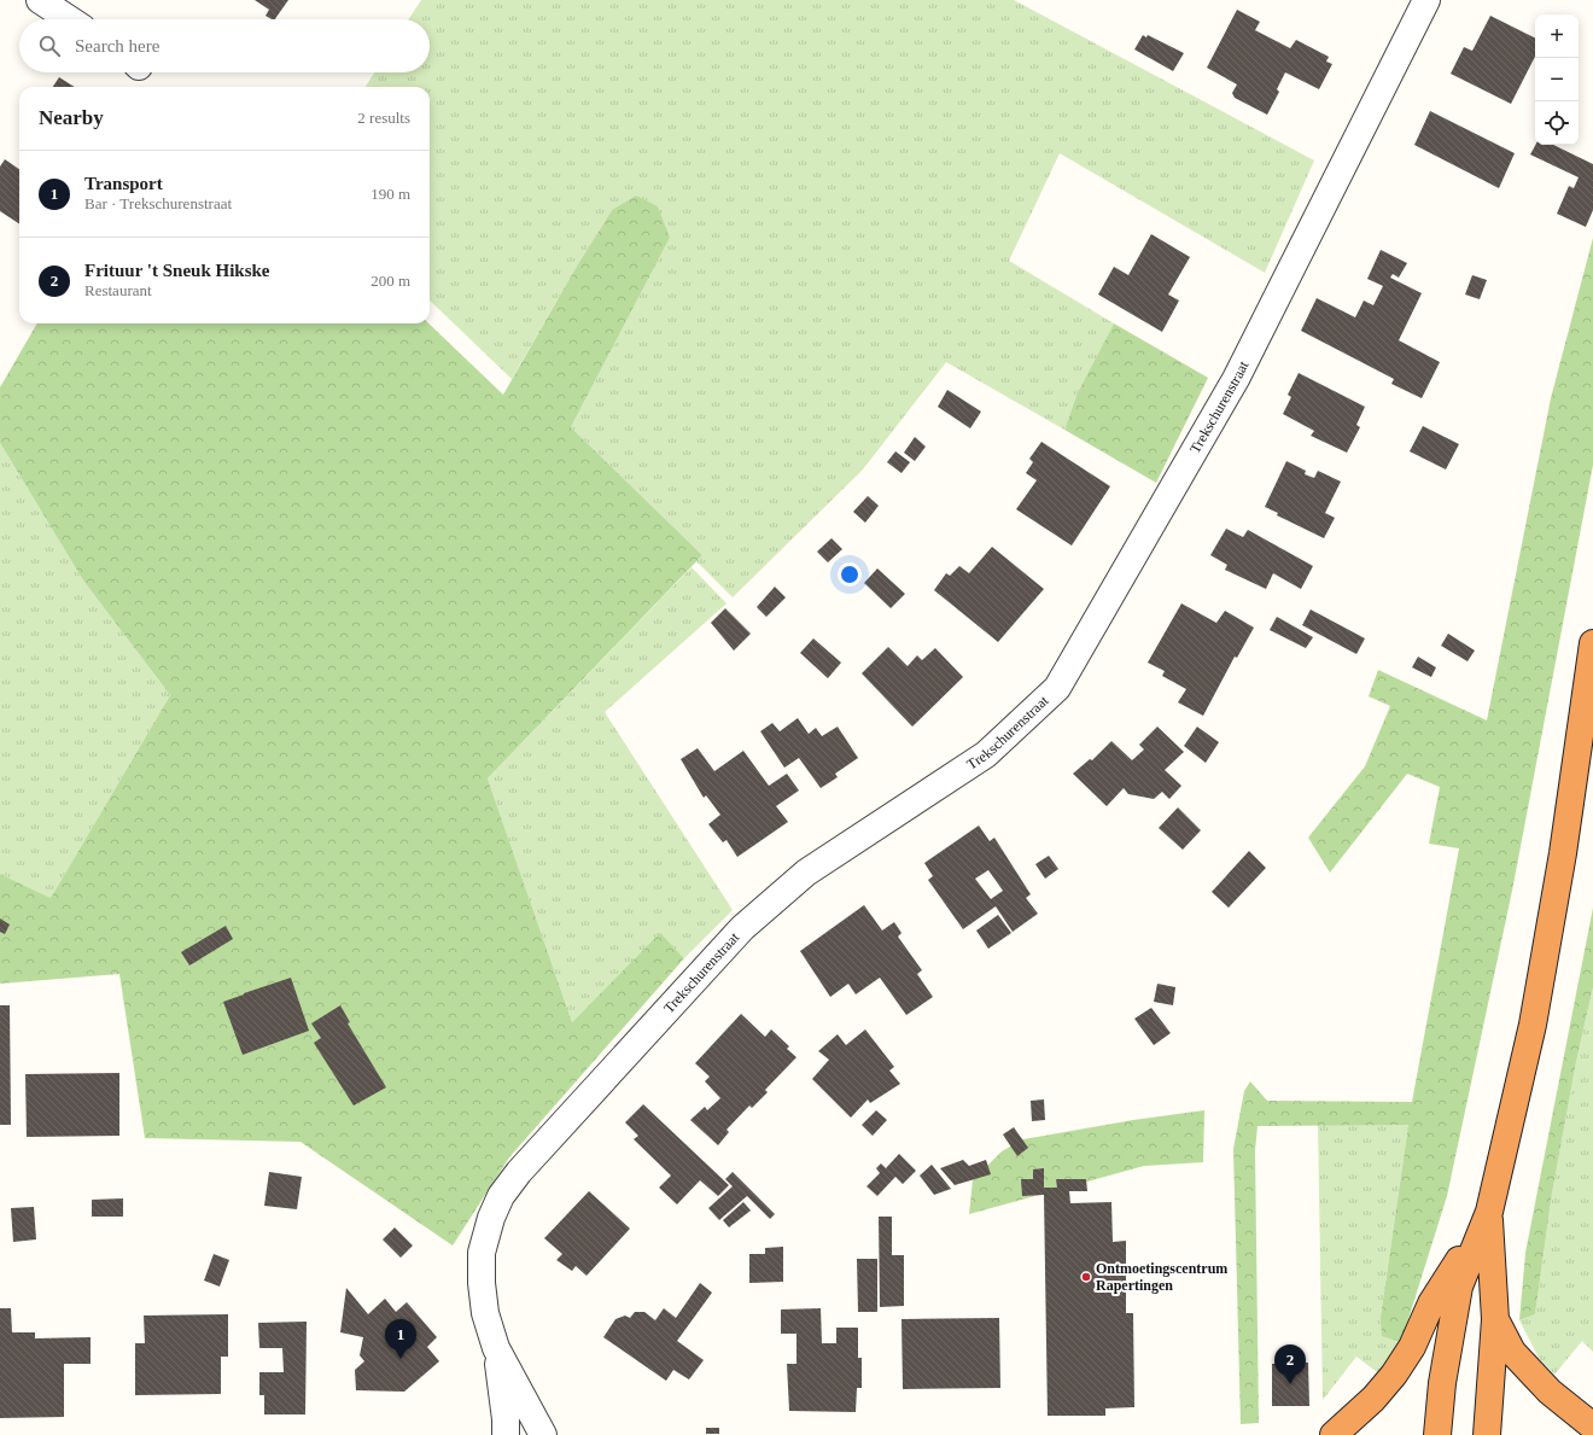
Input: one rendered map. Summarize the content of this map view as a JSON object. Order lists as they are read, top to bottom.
{
  "streets": {
    "street": ["Trekschurenstraat"]
  },
  "places": ["Ontmoetingscentrum Rapertingen"],
  "page": {
    "map_buttons": ["+", "−"],
    "search": "Search here",
    "heading": ["Nearby", "2 results"],
    "list": [
      {
        "mark": "1",
        "name": "Transport",
        "note": "Bar · Trekschurenstraat",
        "value": "190 m"
      },
      {
        "mark": "2",
        "name": "Frituur 't Sneuk Hikske",
        "note": "Restaurant",
        "value": "200 m"
      }
    ],
    "pins": ["1", "2"]
  }
}
